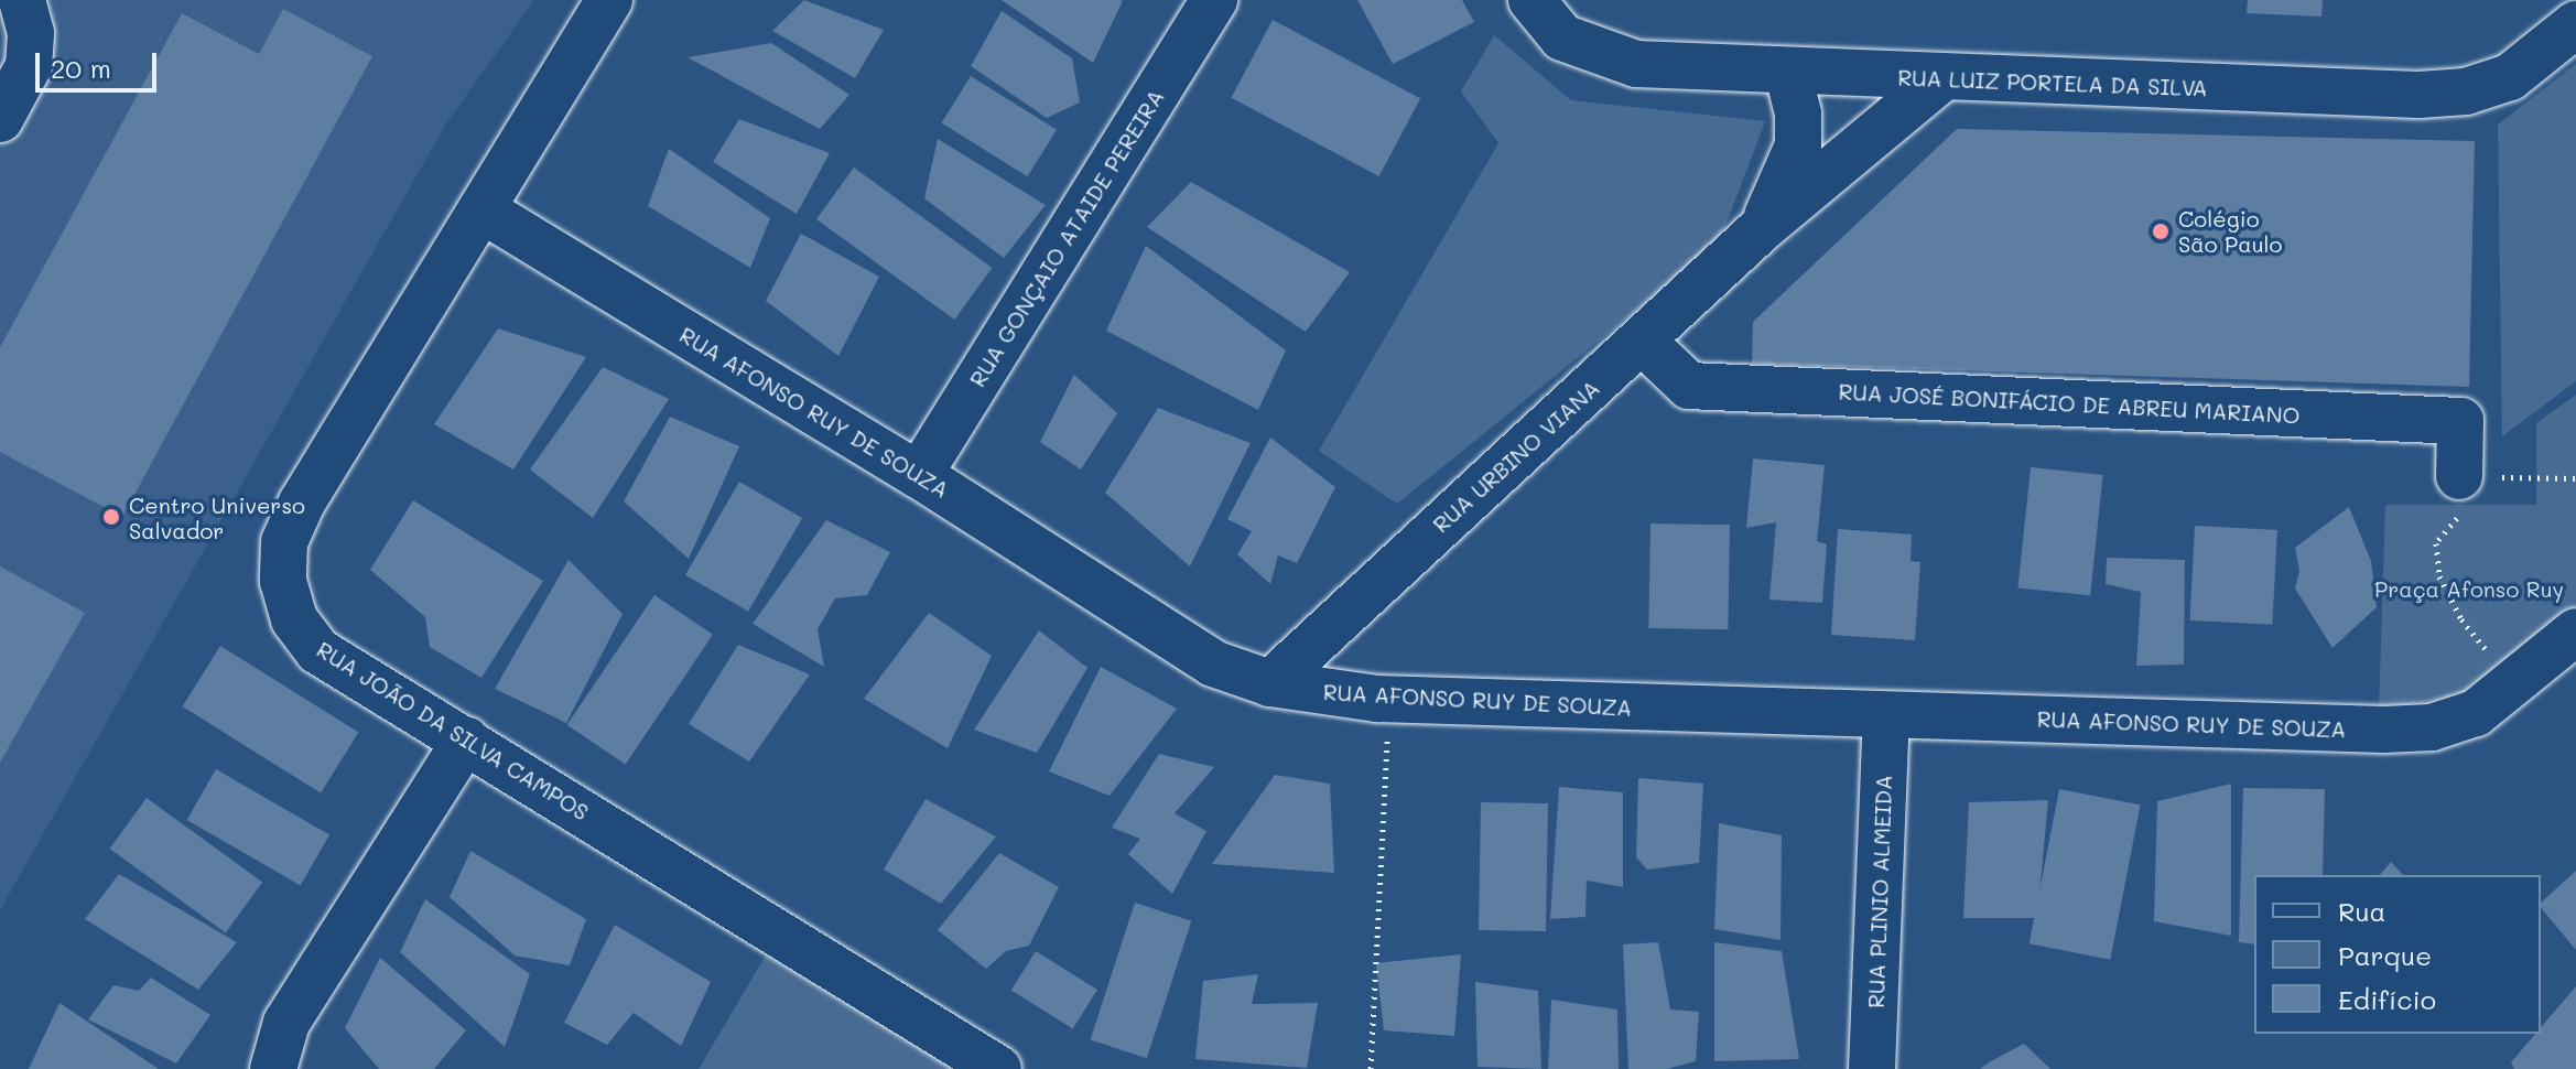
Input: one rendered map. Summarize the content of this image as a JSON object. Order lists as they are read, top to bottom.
{
  "streets": {
    "street": [
      "RUA LUIZ PORTELA DA SILVA",
      "RUA GONÇAIO ATAIDE PEREIRA",
      "RUA JOSÉ BONIFÁCIO DE ABREU MARIANO",
      "RUA AFONSO RUY DE SOUZA",
      "RUA URBINO VIANA",
      "RUA JOÃO DA SILVA CAMPOS",
      "RUA PLINIO ALMEIDA"
    ]
  },
  "crossings": [
    ["RUA LUIZ PORTELA DA SILVA", "RUA URBINO VIANA"],
    ["RUA GONÇAIO ATAIDE PEREIRA", "RUA AFONSO RUY DE SOUZA"],
    ["RUA JOSÉ BONIFÁCIO DE ABREU MARIANO", "RUA URBINO VIANA"],
    ["RUA AFONSO RUY DE SOUZA", "RUA URBINO VIANA"],
    ["RUA AFONSO RUY DE SOUZA", "RUA JOÃO DA SILVA CAMPOS"],
    ["RUA AFONSO RUY DE SOUZA", "RUA PLINIO ALMEIDA"]
  ],
  "parks": ["Praça Afonso Ruy"],
  "places": ["Colégio São Paulo", "Centro Universo Salvador"],
  "legend": ["Rua", "Parque", "Edifício"],
  "scale_bar": "20 m"
}
